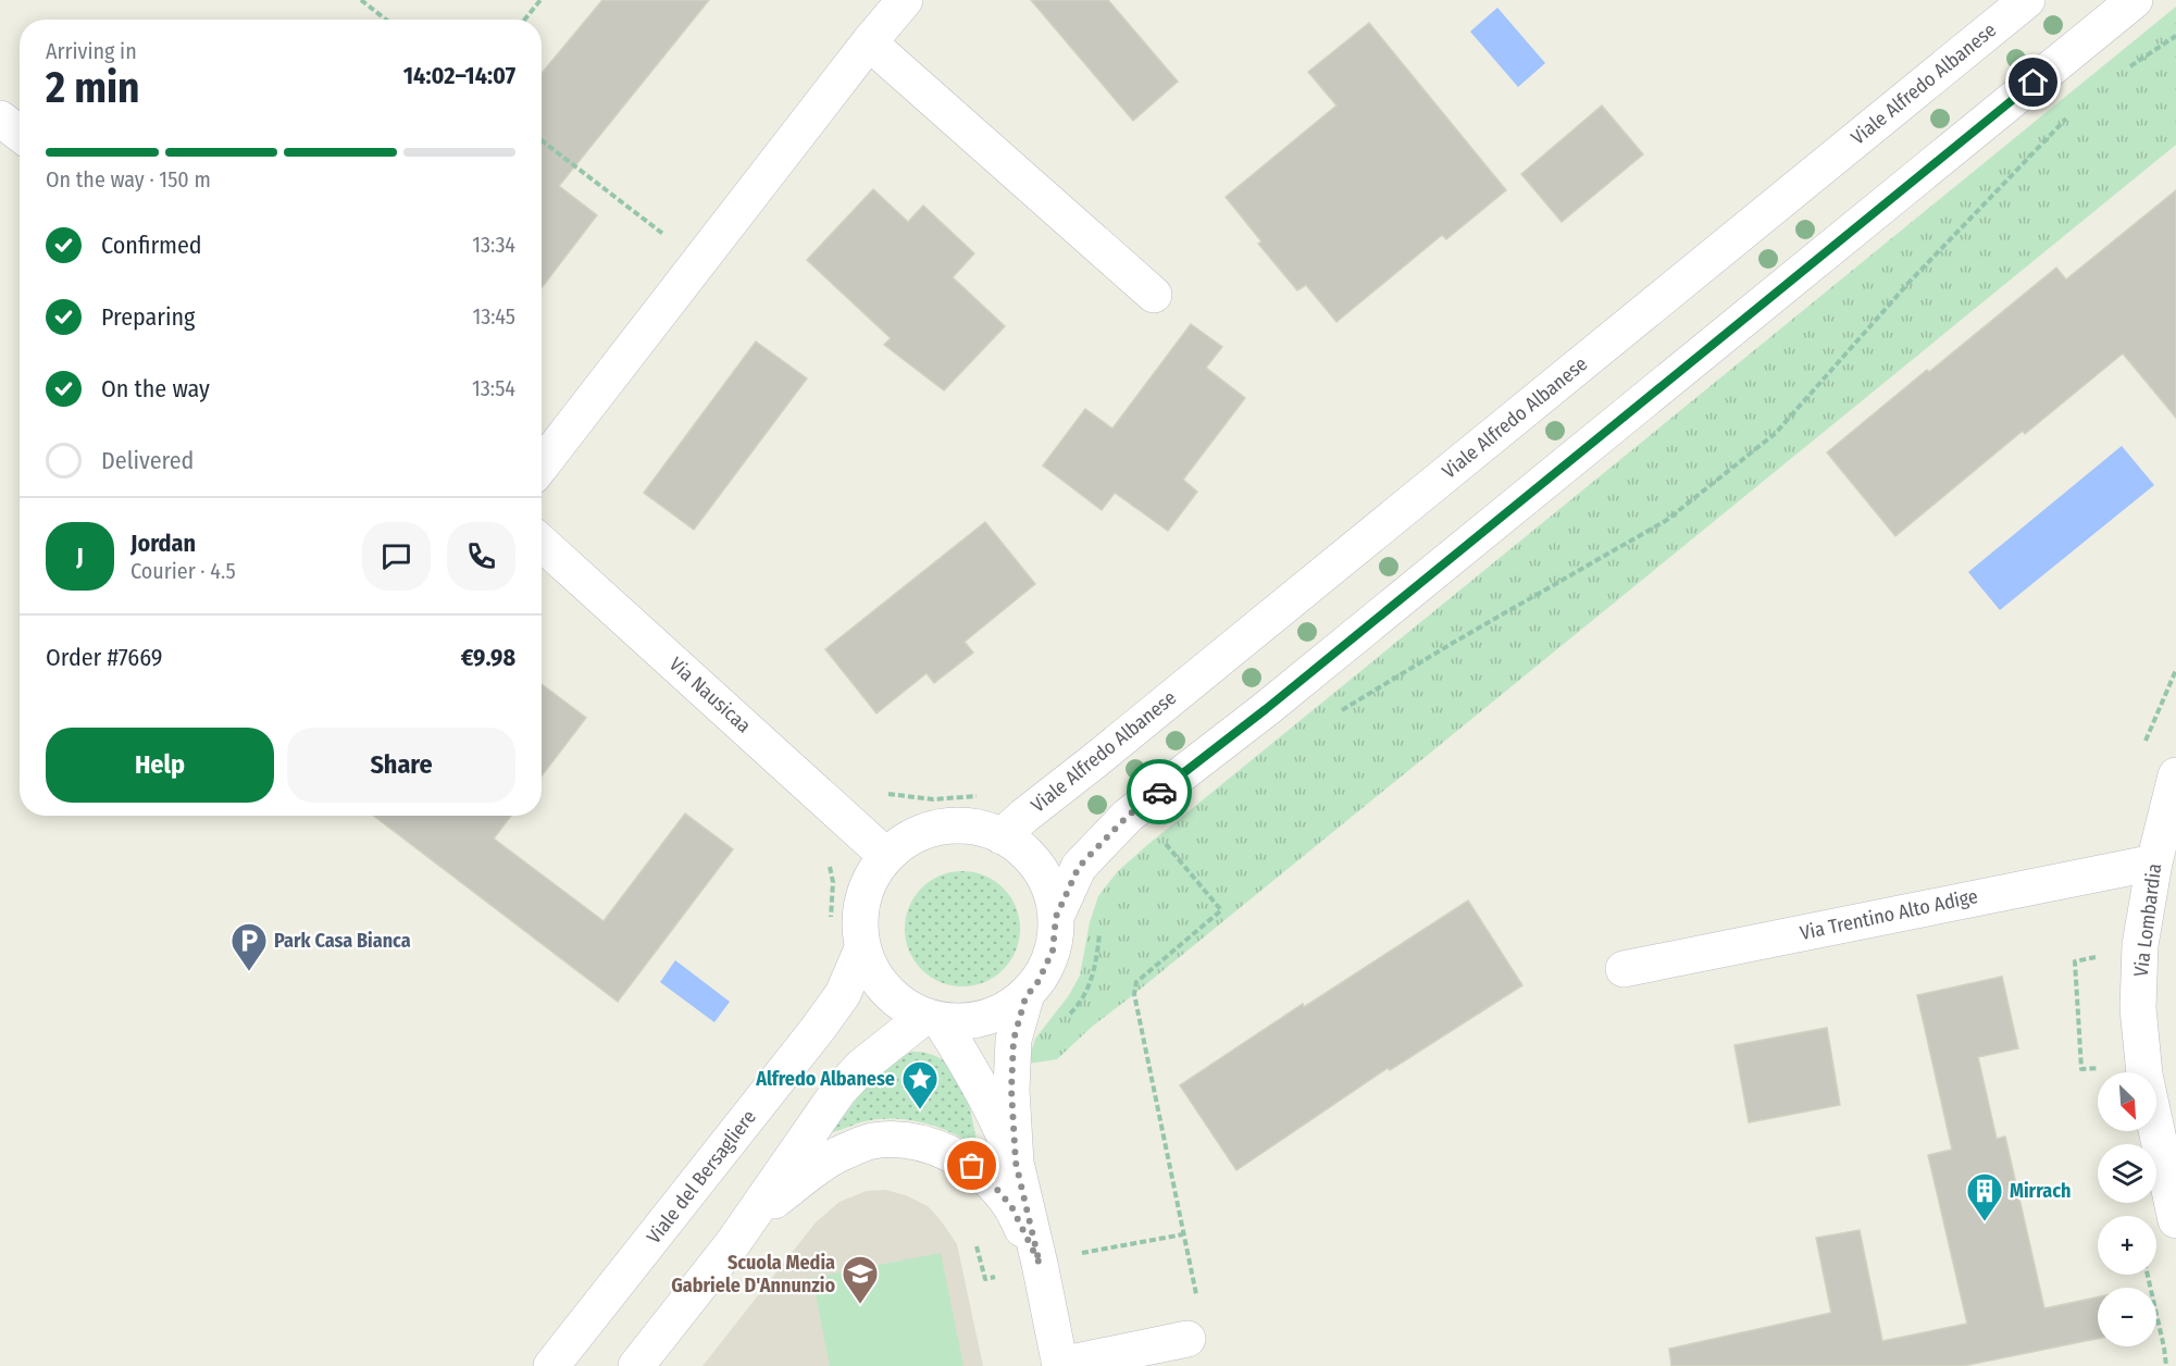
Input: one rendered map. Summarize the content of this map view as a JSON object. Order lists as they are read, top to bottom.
{
  "streets": {
    "street": [
      "Viale Alfredo Albanese",
      "Via Nausicaa",
      "Via Trentino Alto Adige",
      "Via Lombardia",
      "Viale del Bersagliere"
    ]
  },
  "crossings": [
    ["Viale Alfredo Albanese", "Via Nausicaa"],
    ["Viale Alfredo Albanese", "Viale del Bersagliere"],
    ["Via Nausicaa", "Viale del Bersagliere"],
    ["Via Trentino Alto Adige", "Via Lombardia"]
  ],
  "places": {
    "parking": ["Park Casa Bianca"],
    "place": ["Alfredo Albanese"],
    "building": ["Mirrach"],
    "school or university": ["Scuola Media Gabriele D'Annunzio"]
  },
  "north": "bottom right",
  "page": {
    "heading": ["2 min", "Arriving in", "14:02–14:07"],
    "panel": [
      "Jordan",
      "Courier · 4.5",
      "Order #7669",
      "€9.98"
    ],
    "bar": "On the way · 150 m",
    "list": [
      ["Confirmed", "13:34"],
      ["Preparing", "13:45"],
      ["On the way", "13:54"],
      "Delivered"
    ],
    "round": "J",
    "buttons": ["Help", "Share"],
    "map_buttons": ["+", "−"]
  }
}
